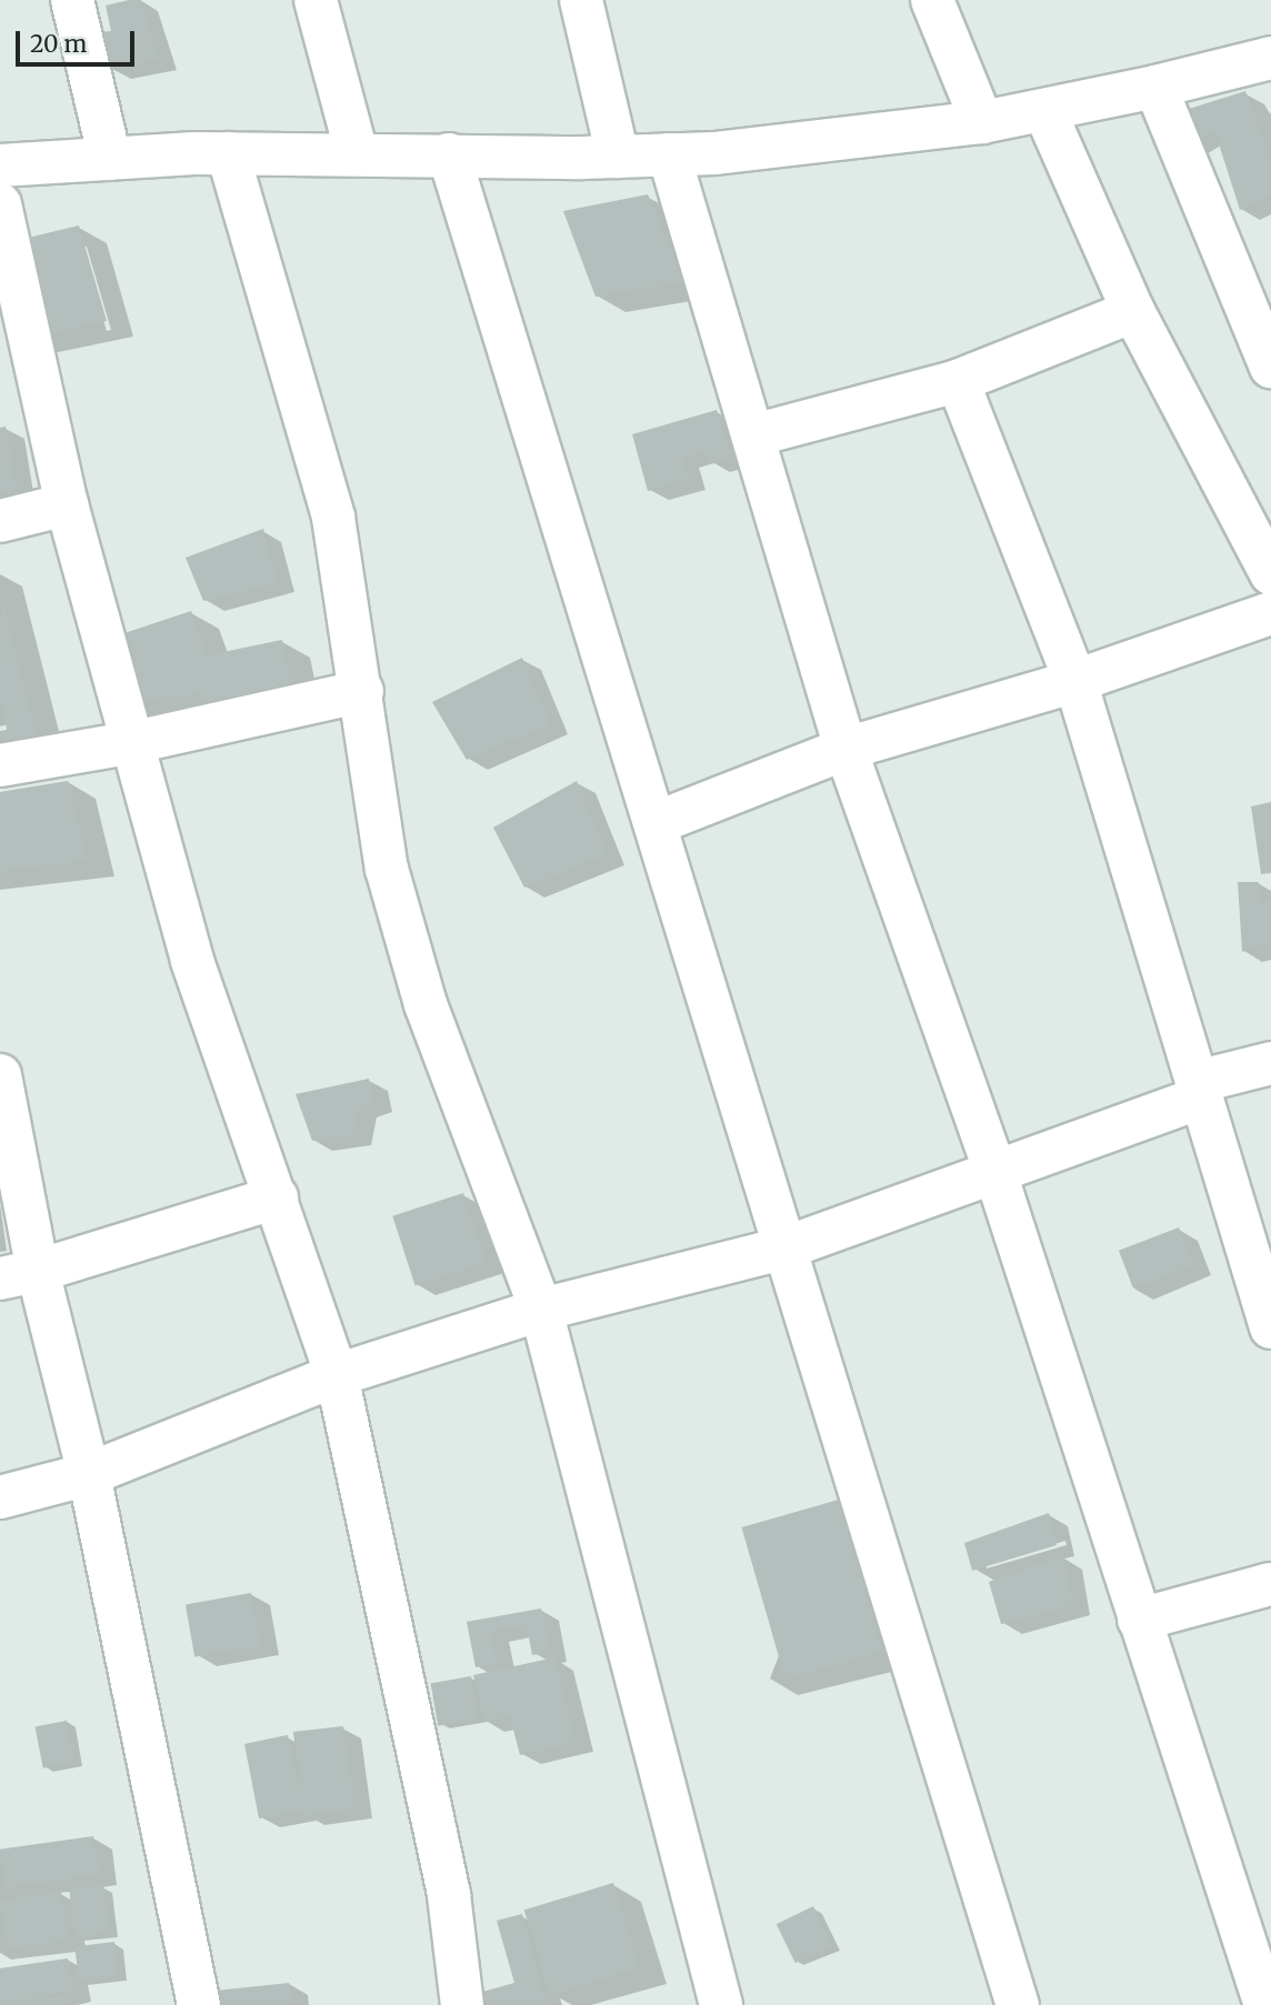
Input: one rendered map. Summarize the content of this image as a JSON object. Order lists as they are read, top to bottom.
{
  "scale_bar": "20 m"
}
